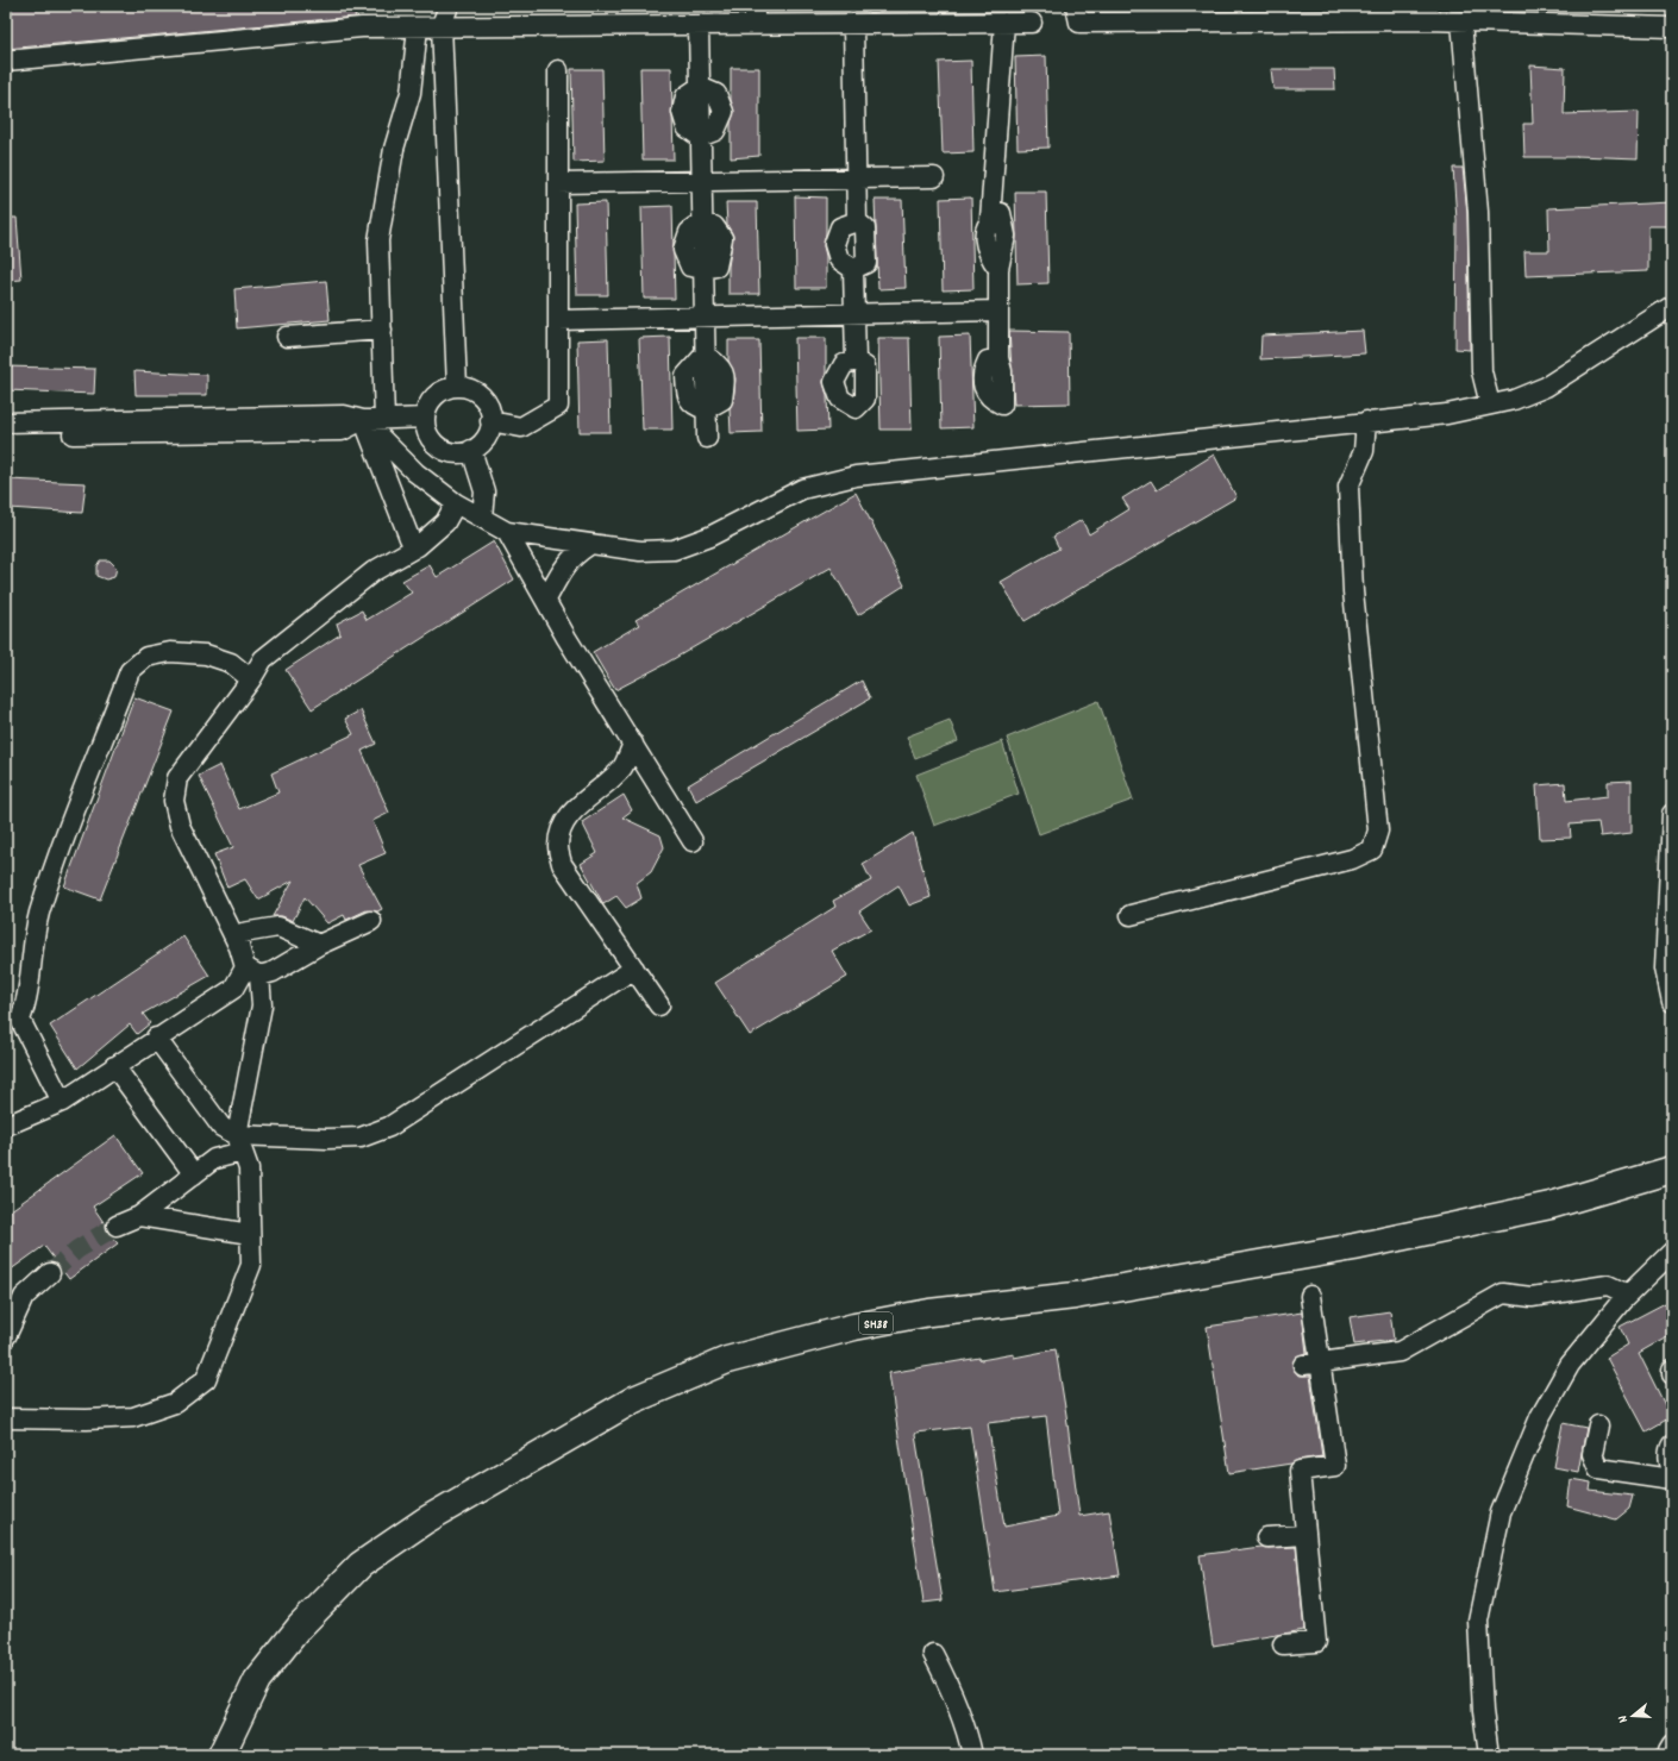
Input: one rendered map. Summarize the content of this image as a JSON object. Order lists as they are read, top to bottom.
{
  "streets": {
    "main road": ["SH38"]
  },
  "north": "left"
}
